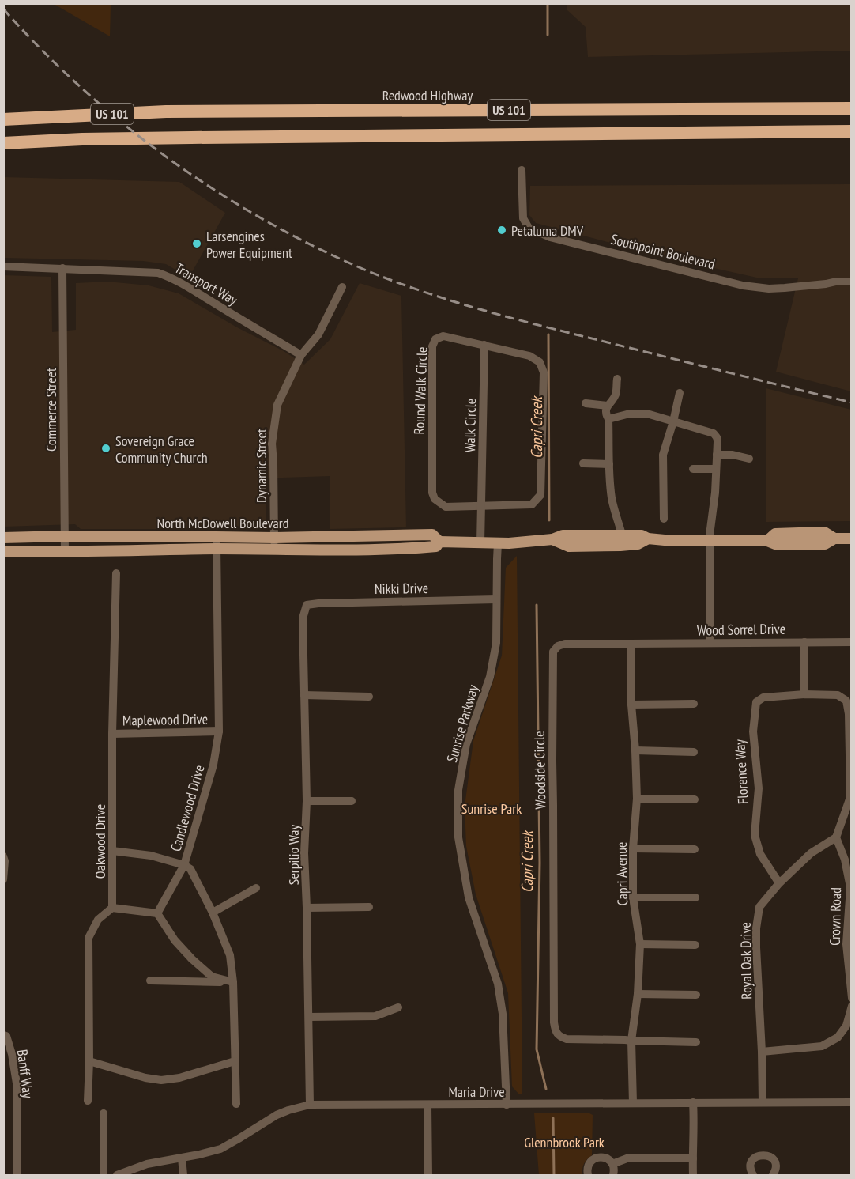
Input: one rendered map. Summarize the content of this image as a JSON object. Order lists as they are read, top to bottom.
{
  "streets": {
    "highway": ["Redwood Highway", "US 101"],
    "main road": ["North McDowell Boulevard"],
    "street": [
      "Southpoint Boulevard",
      "Transport Way",
      "Round Walk Circle",
      "Commerce Street",
      "Walk Circle",
      "Dynamic Street",
      "Nikki Drive",
      "Wood Sorrel Drive",
      "Maplewood Drive",
      "Sunrise Parkway",
      "Woodside Circle",
      "Florence Way",
      "Candlewood Drive",
      "Oakwood Drive",
      "Serpilio Way",
      "Capri Avenue",
      "Crown Road",
      "Royal Oak Drive",
      "Banff Way",
      "Maria Drive"
    ]
  },
  "crossings": [
    ["Transport Way", "Commerce Street"],
    ["Transport Way", "Dynamic Street"],
    ["Round Walk Circle", "Walk Circle"],
    ["Commerce Street", "North McDowell Boulevard"],
    ["Dynamic Street", "North McDowell Boulevard"],
    ["North McDowell Boulevard", "Sunrise Parkway"],
    ["North McDowell Boulevard", "Candlewood Drive"],
    ["Nikki Drive", "Sunrise Parkway"],
    ["Nikki Drive", "Serpilio Way"],
    ["Wood Sorrel Drive", "Woodside Circle"],
    ["Wood Sorrel Drive", "Capri Avenue"],
    ["Maplewood Drive", "Candlewood Drive"],
    ["Maplewood Drive", "Oakwood Drive"],
    ["Sunrise Parkway", "Maria Drive"],
    ["Woodside Circle", "Capri Avenue"],
    ["Florence Way", "Royal Oak Drive"],
    ["Serpilio Way", "Maria Drive"],
    ["Capri Avenue", "Maria Drive"],
    ["Crown Road", "Royal Oak Drive"],
    ["Royal Oak Drive", "Maria Drive"]
  ],
  "water": ["Capri Creek"],
  "parks": ["Sunrise Park", "Glennbrook Park"],
  "places": ["Petaluma DMV", "Larsengines Power Equipment", "Sovereign Grace Community Church"]
}
